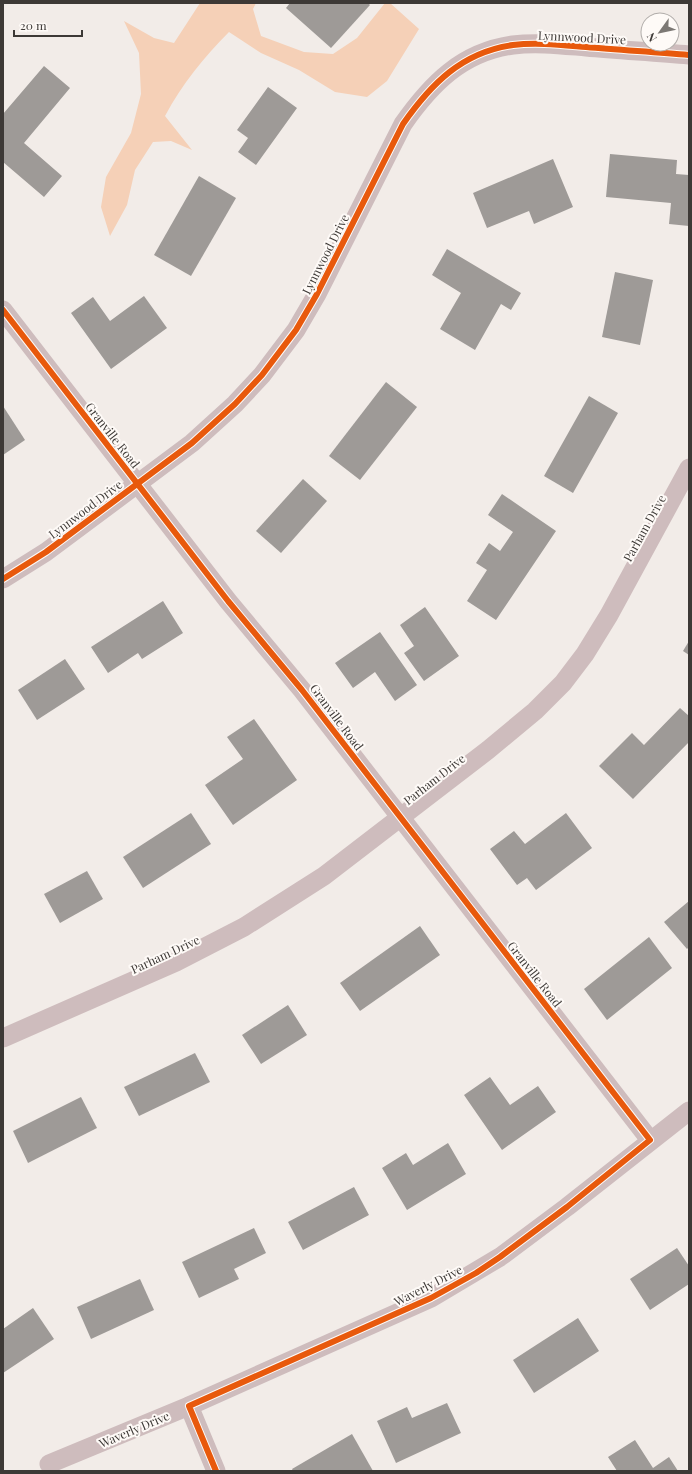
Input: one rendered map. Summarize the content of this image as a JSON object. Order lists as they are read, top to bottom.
{
  "streets": {
    "street": [
      "Lynnwood Drive",
      "Granville Road",
      "Parham Drive",
      "Waverly Drive"
    ]
  },
  "crossings": [
    ["Lynnwood Drive", "Granville Road"],
    ["Granville Road", "Parham Drive"],
    ["Granville Road", "Waverly Drive"]
  ],
  "scale_bar": "20 m",
  "north": "bottom left"
}
